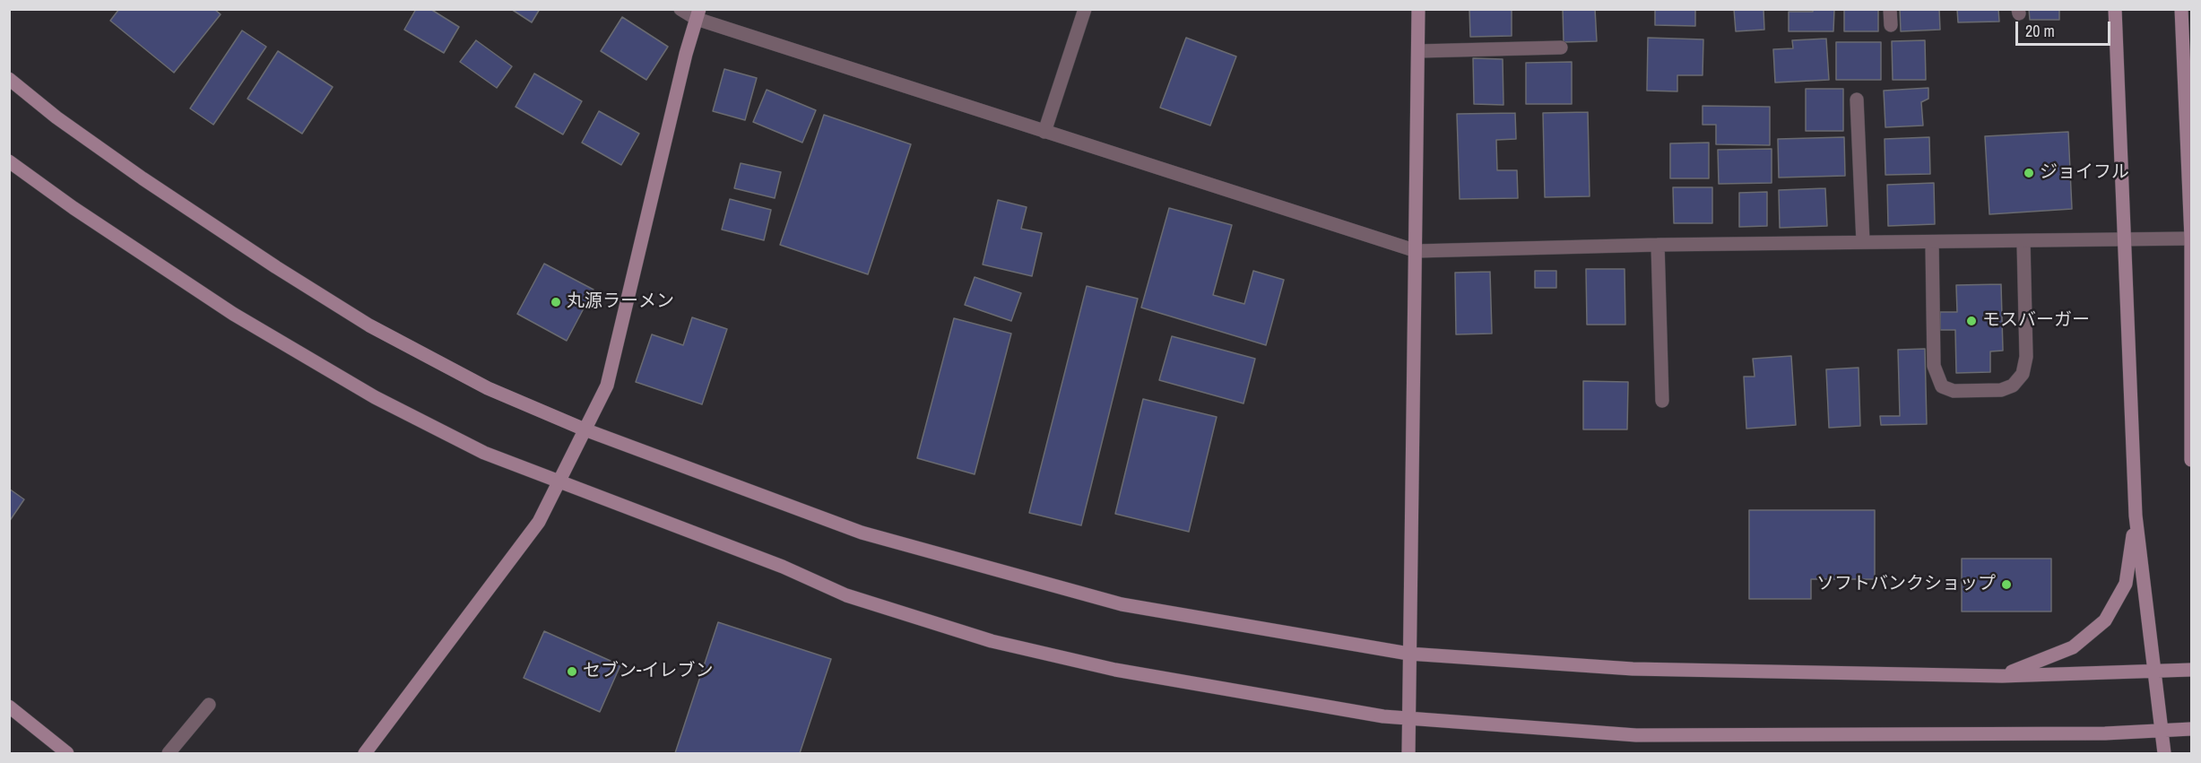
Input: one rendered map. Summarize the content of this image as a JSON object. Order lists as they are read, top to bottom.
{
  "places": [
    "ジョイフル",
    "丸源ラーメン",
    "モスバーガー",
    "ソフトバンクショップ",
    "セブン-イレブン"
  ],
  "scale_bar": "20 m"
}
